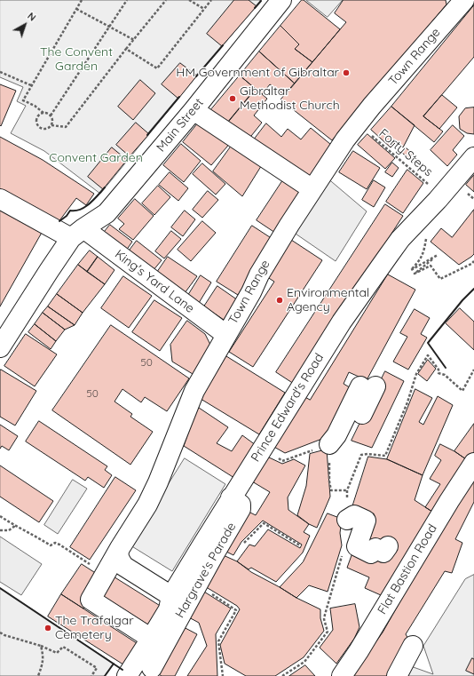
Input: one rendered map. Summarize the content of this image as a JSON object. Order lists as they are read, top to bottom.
{
  "streets": {
    "street": [
      "Town Range",
      "Main Street",
      "King's Yard Lane",
      "Prince Edward's Road",
      "Flat Bastion Road",
      "Hargrave's Parade"
    ],
    "path": ["Forty Steps"]
  },
  "crossings": [
    ["Town Range", "Forty Steps"],
    ["Town Range", "King's Yard Lane"],
    ["Main Street", "King's Yard Lane"],
    ["Forty Steps", "Prince Edward's Road"],
    ["Prince Edward's Road", "Hargrave's Parade"]
  ],
  "parks": ["The Convent Garden", "Convent Garden"],
  "places": [
    "HM Government of Gibraltar",
    "Gibraltar Methodist Church",
    "Environmental Agency",
    "The Trafalgar Cemetery"
  ],
  "house_numbers": ["50", "50"],
  "north": "top right"
}
